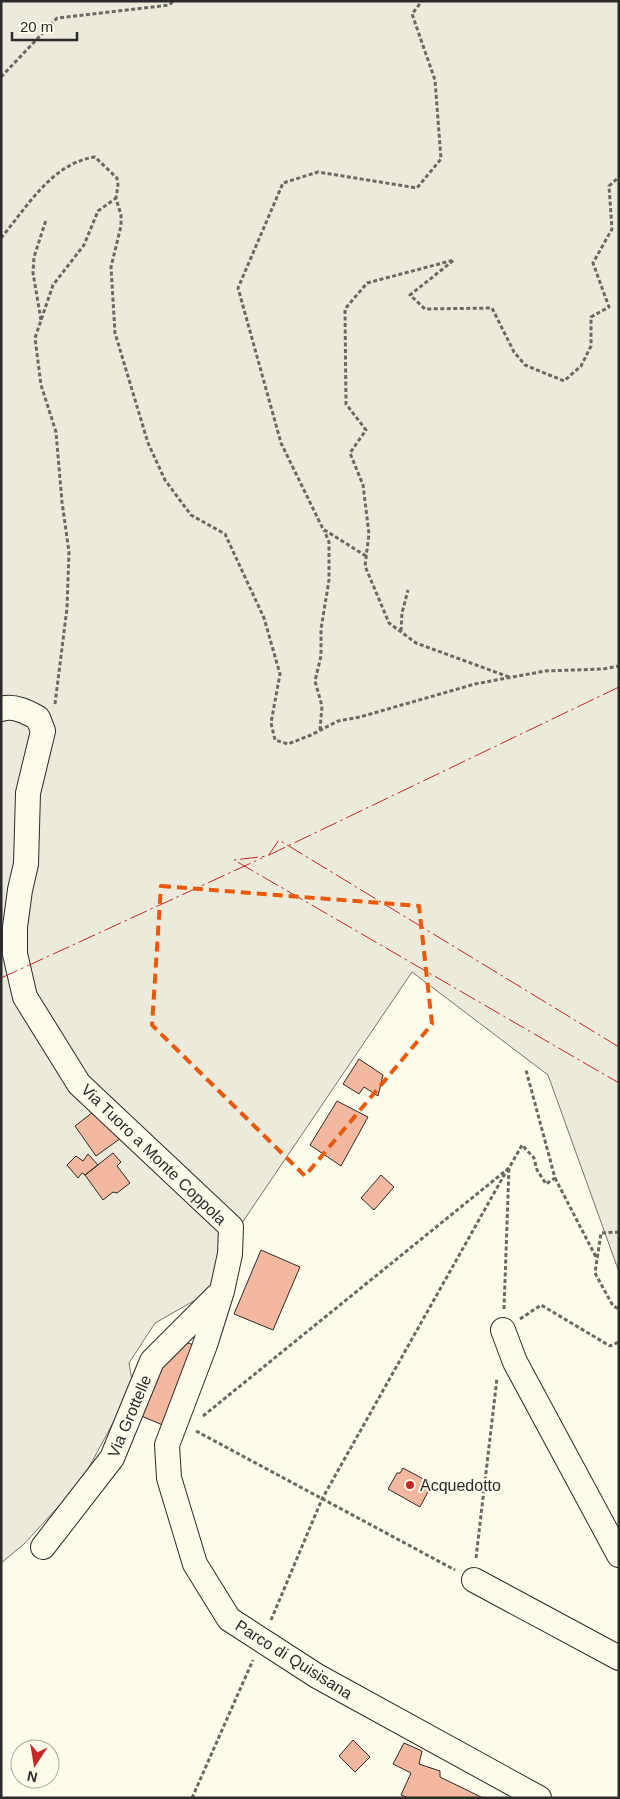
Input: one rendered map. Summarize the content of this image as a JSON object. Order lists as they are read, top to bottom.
{
  "streets": {
    "lane": ["Via Tuoro a Monte Coppola", "Via Grottelle", "Parco di Quisisana"]
  },
  "crossings": [
    ["Via Tuoro a Monte Coppola", "Via Grottelle"],
    ["Via Tuoro a Monte Coppola", "Parco di Quisisana"]
  ],
  "places": ["Acquedotto"],
  "scale_bar": "20 m",
  "north": "bottom"
}
